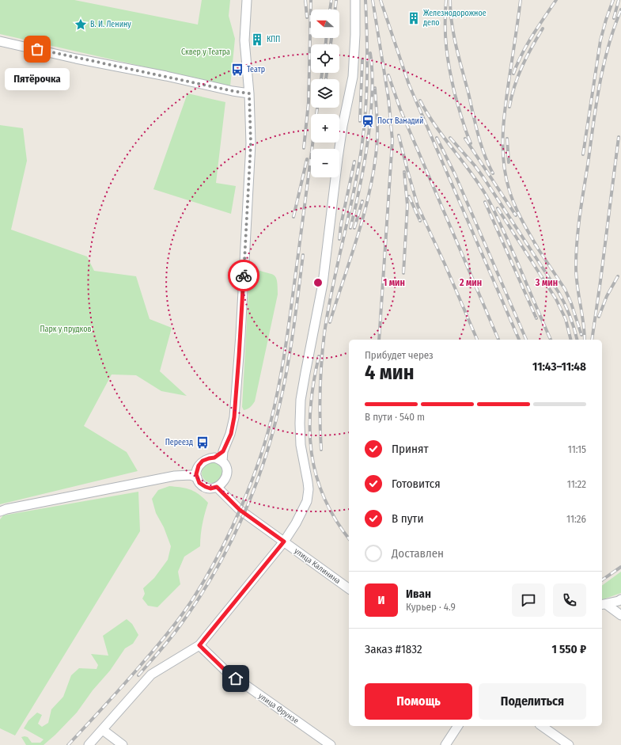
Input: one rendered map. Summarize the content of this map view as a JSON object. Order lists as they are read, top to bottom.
{
  "streets": {
    "street": ["улица Калинина", "улица Фрунзе"]
  },
  "parks": ["Сквер у Театра", "Парк у прудков"],
  "places": {
    "building": ["Железнодорожное депо", "КПП"],
    "place": ["В. И. Ленину"],
    "other": ["Пятёрочка"],
    "bus stop": ["Театр", "Переезд"],
    "station": ["Пост Ванадий"]
  },
  "north": "left",
  "page": {
    "map_buttons": ["+", "−"],
    "bubble": "Пятёрочка",
    "heading": ["4 мин", "Прибудет через", "11:43–11:48"],
    "panel": [
      "Иван",
      "Курьер · 4.9",
      "Заказ #1832",
      "1 550 ₽"
    ],
    "bar": "В пути · 540 m",
    "list": [
      ["Принят", "11:15"],
      ["Готовится", "11:22"],
      ["В пути", "11:26"],
      "Доставлен"
    ],
    "round": "И",
    "buttons": ["Помощь", "Поделиться"]
  },
  "rings": ["1 мин", "2 мин", "3 мин"]
}
